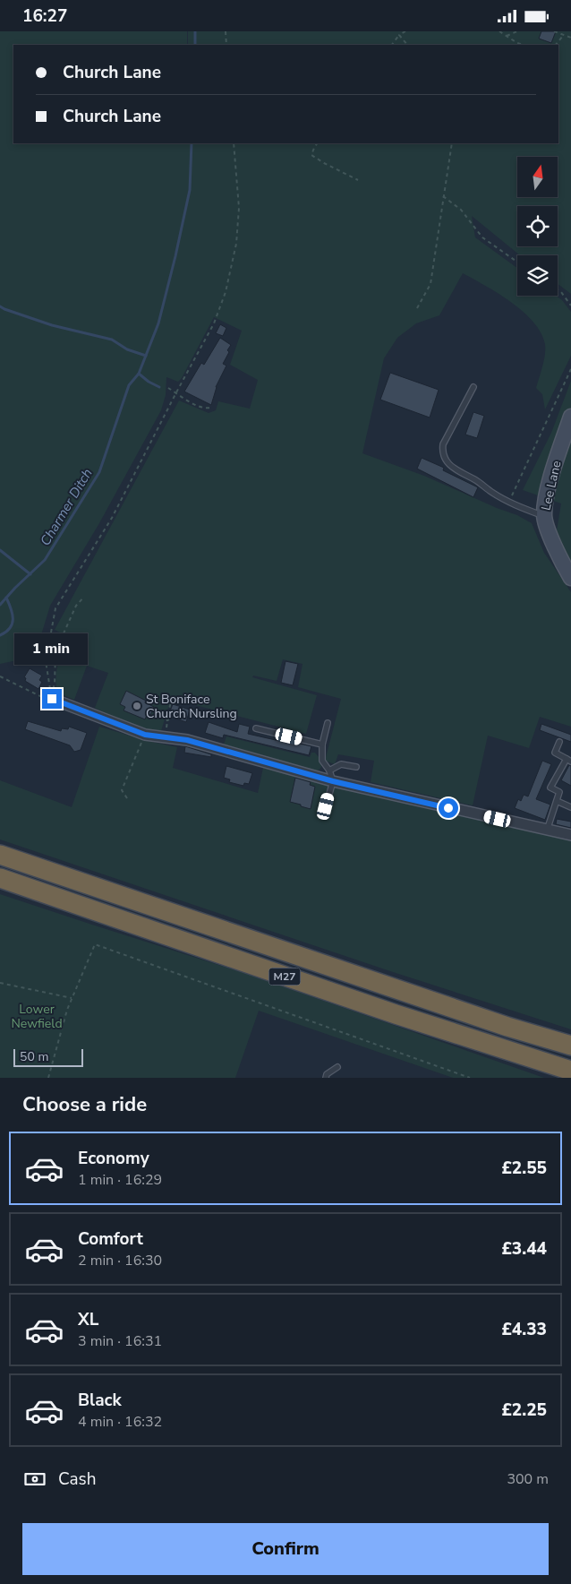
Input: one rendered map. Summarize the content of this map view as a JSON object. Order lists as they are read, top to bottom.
{
  "streets": {
    "highway": ["M27"],
    "street": ["Lee Lane"]
  },
  "water": ["Charmer Ditch"],
  "parks": ["Lower Newfield"],
  "places": ["St Boniface Church Nursling"],
  "scale_bar": "50 m",
  "north": "top",
  "page": {
    "status": "16:27",
    "banner": ["Church Lane", "Church Lane"],
    "bubble": "1 min",
    "scale": "50 m",
    "heading": "Choose a ride",
    "list": [
      {
        "name": "Economy",
        "note": "1 min · 16:29",
        "value": "£2.55"
      },
      {
        "name": "Comfort",
        "note": "2 min · 16:30",
        "value": "£3.44"
      },
      {
        "name": "XL",
        "note": "3 min · 16:31",
        "value": "£4.33"
      },
      {
        "name": "Black",
        "note": "4 min · 16:32",
        "value": "£2.25"
      }
    ],
    "pay": ["Cash", "300 m"],
    "buttons": "Confirm"
  }
}
